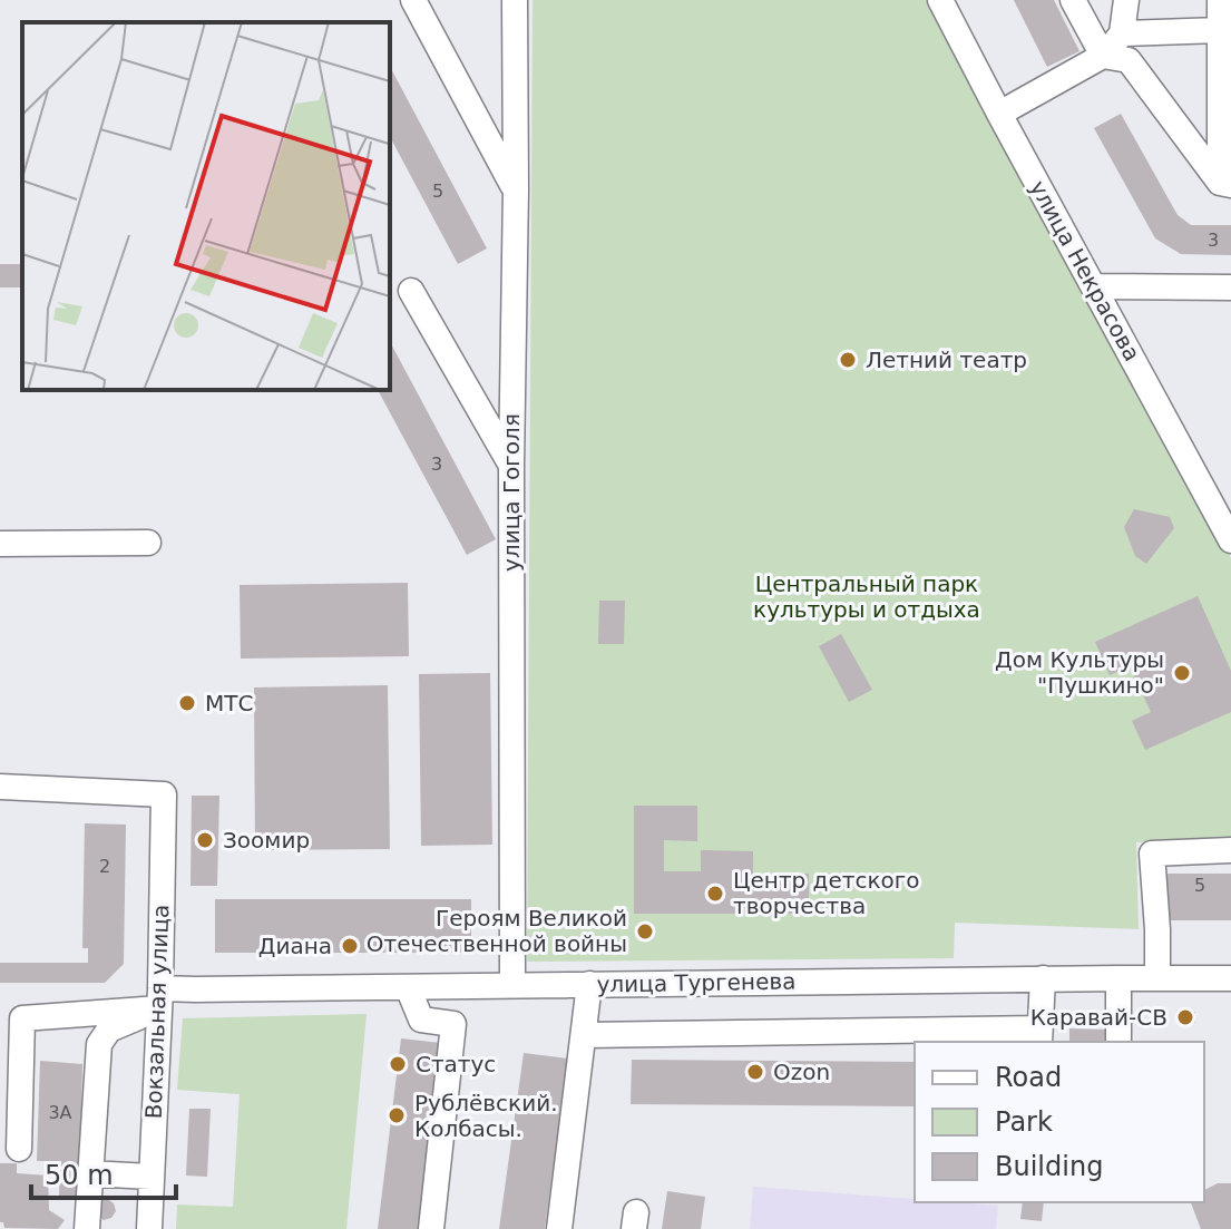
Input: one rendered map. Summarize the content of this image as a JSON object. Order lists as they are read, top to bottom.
{
  "streets": {
    "street": [
      "улица Некрасова",
      "улица Гоголя",
      "улица Тургенева",
      "Вокзальная улица"
    ]
  },
  "crossings": [
    ["улица Гоголя", "улица Тургенева"],
    ["улица Тургенева", "Вокзальная улица"]
  ],
  "parks": ["Центральный парк культуры и отдыха"],
  "places": [
    "Летний театр",
    "Дом Культуры \"Пушкино\"",
    "МТС",
    "Зоомир",
    "Центр детского творчества",
    "Героям Великой Отечественной войны",
    "Диана",
    "Каравай-СВ",
    "Статус",
    "Ozon",
    "Рублёвский. Колбасы."
  ],
  "house_numbers": [
    "5",
    "3",
    "3",
    "2",
    "5",
    "3А"
  ],
  "legend": ["Road", "Park", "Building"],
  "scale_bar": "50 m"
}
